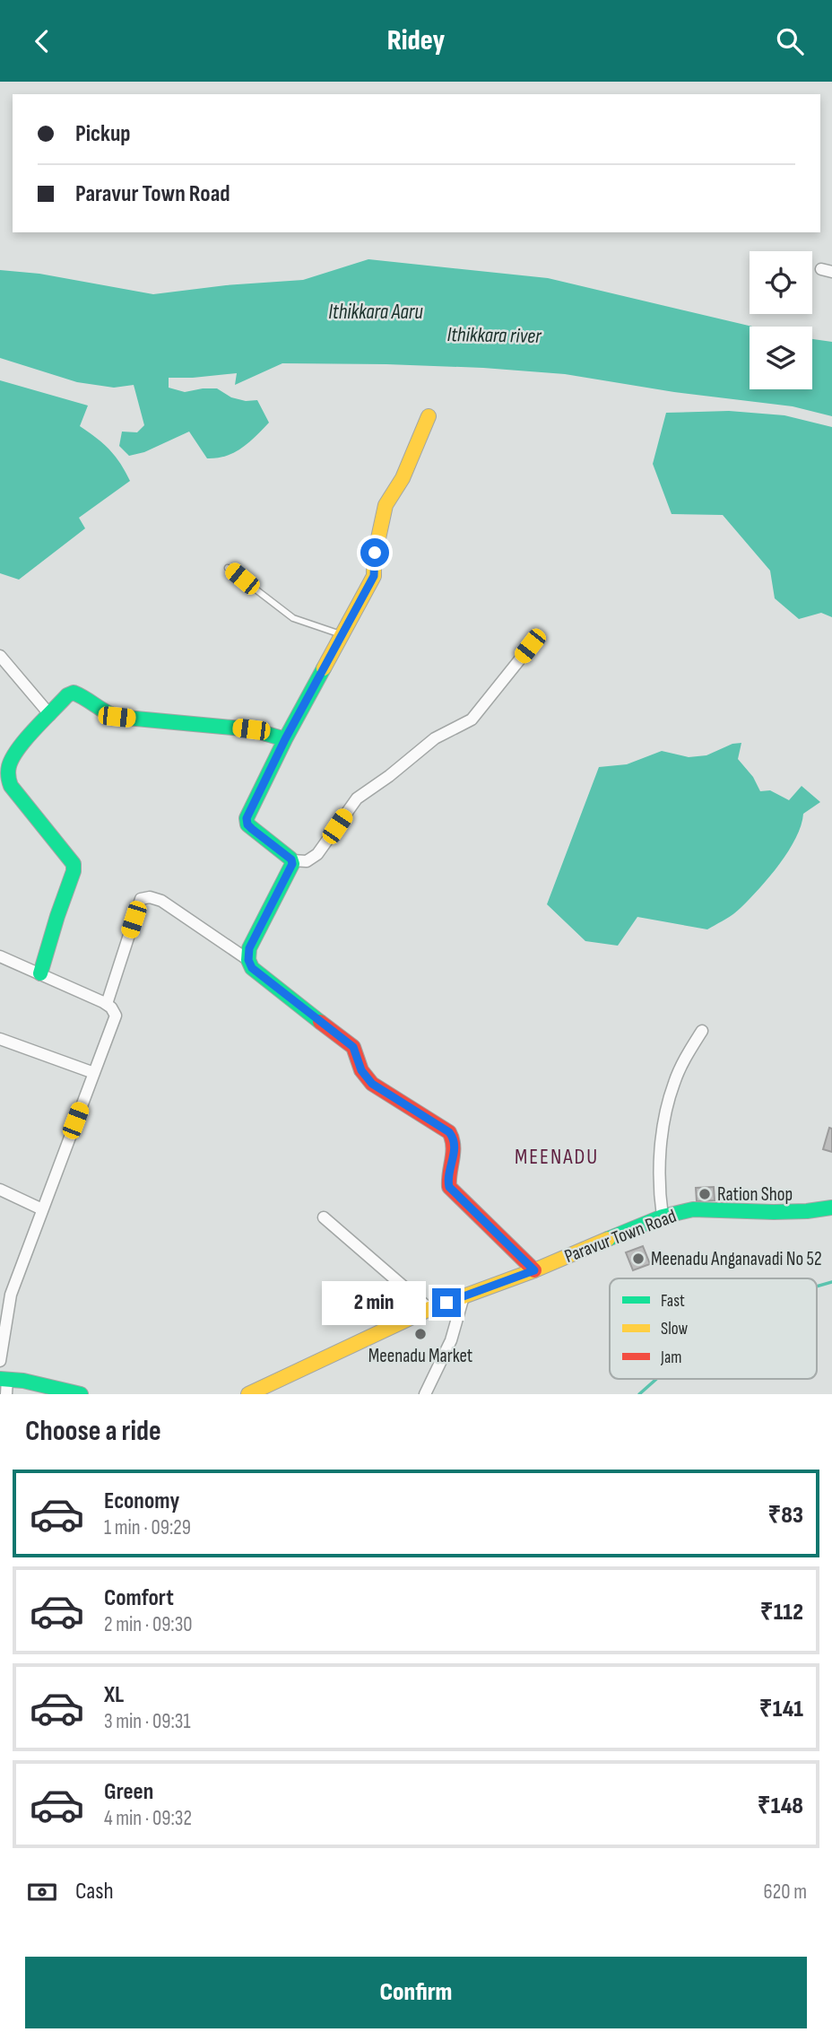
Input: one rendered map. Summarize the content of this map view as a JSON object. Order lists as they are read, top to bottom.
{
  "streets": {
    "street": ["Paravur Town Road"]
  },
  "districts": ["MEENADU"],
  "water": ["Ithikkara Aaru", "Ithikkara river"],
  "places": ["Ration Shop", "Meenadu Anganavadi No 52", "Meenadu Market"],
  "legend": ["Fast", "Slow", "Jam"],
  "page": {
    "header": "Ridey",
    "banner": ["Pickup", "Paravur Town Road"],
    "bubble": "2 min",
    "heading": "Choose a ride",
    "list": [
      {
        "name": "Economy",
        "note": "1 min · 09:29",
        "value": "₹83"
      },
      {
        "name": "Comfort",
        "note": "2 min · 09:30",
        "value": "₹112"
      },
      {
        "name": "XL",
        "note": "3 min · 09:31",
        "value": "₹141"
      },
      {
        "name": "Green",
        "note": "4 min · 09:32",
        "value": "₹148"
      }
    ],
    "pay": ["Cash", "620 m"],
    "buttons": "Confirm"
  }
}
